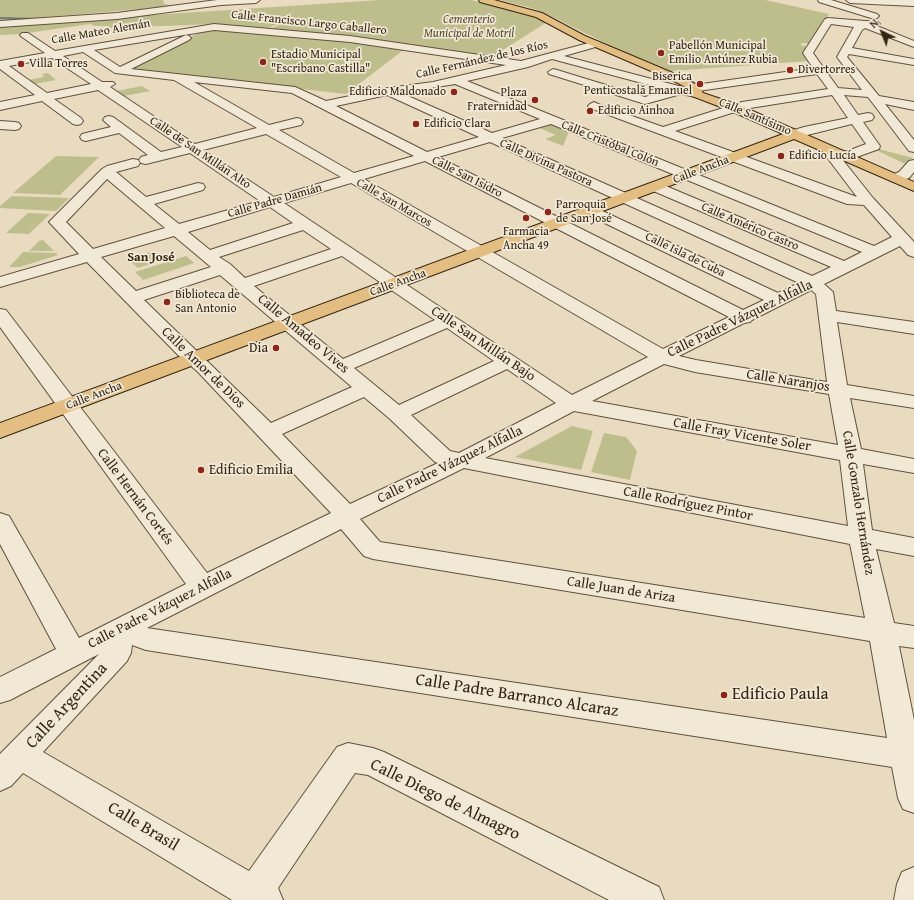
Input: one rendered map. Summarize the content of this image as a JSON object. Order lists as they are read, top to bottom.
{
  "streets": {
    "main road": ["Calle Santísimo", "Calle Ancha"],
    "street": [
      "Calle Francisco Largo Caballero",
      "Calle Mateo Alemán",
      "Calle Fernández de los Ríos",
      "Calle Cristóbal Colón",
      "Calle de San Millán Alto",
      "Calle Divina Pastora",
      "Calle San Isidro",
      "Calle Padre Damián",
      "Calle San Marcos",
      "Calle Américo Castro",
      "Calle Isla de Cuba",
      "Calle Padre Vázquez Alfalla",
      "Calle Amadeo Vives",
      "Calle San Millán Bajo",
      "Calle Amor de Dios",
      "Calle Naranjos",
      "Calle Fray Vicente Soler",
      "Calle Hernán Cortés",
      "Calle Gonzalo Hernández",
      "Calle Rodríguez Pintor",
      "Calle Juan de Ariza",
      "Calle Padre Barranco Alcaraz",
      "Calle Argentina",
      "Calle Diego de Almagro",
      "Calle Brasil"
    ]
  },
  "crossings": [
    ["Calle Francisco Largo Caballero", "Calle Mateo Alemán"],
    ["Calle Francisco Largo Caballero", "Calle Santísimo"],
    ["Calle Mateo Alemán", "Calle de San Millán Alto"],
    ["Calle Fernández de los Ríos", "Calle Santísimo"],
    ["Calle Fernández de los Ríos", "Calle Cristóbal Colón"],
    ["Calle Fernández de los Ríos", "Calle Divina Pastora"],
    ["Calle Fernández de los Ríos", "Calle San Isidro"],
    ["Calle Santísimo", "Calle Ancha"],
    ["Calle Cristóbal Colón", "Calle Ancha"],
    ["Calle Cristóbal Colón", "Calle Padre Damián"],
    ["Calle Cristóbal Colón", "Calle Padre Vázquez Alfalla"],
    ["Calle de San Millán Alto", "Calle Ancha"],
    ["Calle de San Millán Alto", "Calle Padre Damián"],
    ["Calle de San Millán Alto", "Calle San Millán Bajo"],
    ["Calle Divina Pastora", "Calle Ancha"],
    ["Calle Divina Pastora", "Calle Padre Damián"],
    ["Calle Divina Pastora", "Calle Padre Vázquez Alfalla"],
    ["Calle Divina Pastora", "Calle Gonzalo Hernández"],
    ["Calle Ancha", "Calle San Isidro"],
    ["Calle Ancha", "Calle San Marcos"],
    ["Calle Ancha", "Calle Américo Castro"],
    ["Calle Ancha", "Calle Isla de Cuba"],
    ["Calle Ancha", "Calle Amadeo Vives"],
    ["Calle Ancha", "Calle San Millán Bajo"],
    ["Calle Ancha", "Calle Amor de Dios"],
    ["Calle Ancha", "Calle Hernán Cortés"],
    ["Calle San Isidro", "Calle Padre Damián"],
    ["Calle San Isidro", "Calle San Marcos"],
    ["Calle San Isidro", "Calle Padre Vázquez Alfalla"],
    ["Calle Padre Damián", "Calle San Marcos"],
    ["Calle Padre Damián", "Calle Amadeo Vives"],
    ["Calle Padre Damián", "Calle Amor de Dios"],
    ["Calle San Marcos", "Calle Padre Vázquez Alfalla"],
    ["Calle San Marcos", "Calle Naranjos"],
    ["Calle Américo Castro", "Calle Padre Vázquez Alfalla"],
    ["Calle Isla de Cuba", "Calle Padre Vázquez Alfalla"],
    ["Calle Padre Vázquez Alfalla", "Calle Amadeo Vives"],
    ["Calle Padre Vázquez Alfalla", "Calle San Millán Bajo"],
    ["Calle Padre Vázquez Alfalla", "Calle Amor de Dios"],
    ["Calle Padre Vázquez Alfalla", "Calle Naranjos"],
    ["Calle Padre Vázquez Alfalla", "Calle Fray Vicente Soler"],
    ["Calle Padre Vázquez Alfalla", "Calle Hernán Cortés"],
    ["Calle Padre Vázquez Alfalla", "Calle Gonzalo Hernández"],
    ["Calle Padre Vázquez Alfalla", "Calle Rodríguez Pintor"],
    ["Calle Padre Vázquez Alfalla", "Calle Juan de Ariza"],
    ["Calle Padre Vázquez Alfalla", "Calle Padre Barranco Alcaraz"],
    ["Calle Padre Vázquez Alfalla", "Calle Argentina"],
    ["Calle Amadeo Vives", "Calle Amor de Dios"],
    ["Calle Amadeo Vives", "Calle Rodríguez Pintor"],
    ["Calle San Millán Bajo", "Calle Fray Vicente Soler"],
    ["Calle Amor de Dios", "Calle Juan de Ariza"],
    ["Calle Naranjos", "Calle Gonzalo Hernández"],
    ["Calle Fray Vicente Soler", "Calle Gonzalo Hernández"],
    ["Calle Gonzalo Hernández", "Calle Rodríguez Pintor"],
    ["Calle Gonzalo Hernández", "Calle Juan de Ariza"],
    ["Calle Gonzalo Hernández", "Calle Padre Barranco Alcaraz"],
    ["Calle Padre Barranco Alcaraz", "Calle Argentina"],
    ["Calle Argentina", "Calle Brasil"],
    ["Calle Diego de Almagro", "Calle Brasil"]
  ],
  "districts": ["San José"],
  "parks": ["Cementerio Municipal de Motril"],
  "places": [
    "Pabellón Municipal Emilio Antúnez Rubia",
    "Estadio Municipal \"Escribano Castilla\"",
    "Villa Torres",
    "Divertorres",
    "Biserica Penticostală Emanuel",
    "Edificio Maldonado",
    "Plaza Fraternidad",
    "Edificio Ainhoa",
    "Edificio Clara",
    "Edificio Lucía",
    "Parroquia de San José",
    "Farmacia Ancha 49",
    "Biblioteca de San Antonio",
    "Dia",
    "Edificio Emilia",
    "Edificio Paula"
  ],
  "north": "top left"
}
